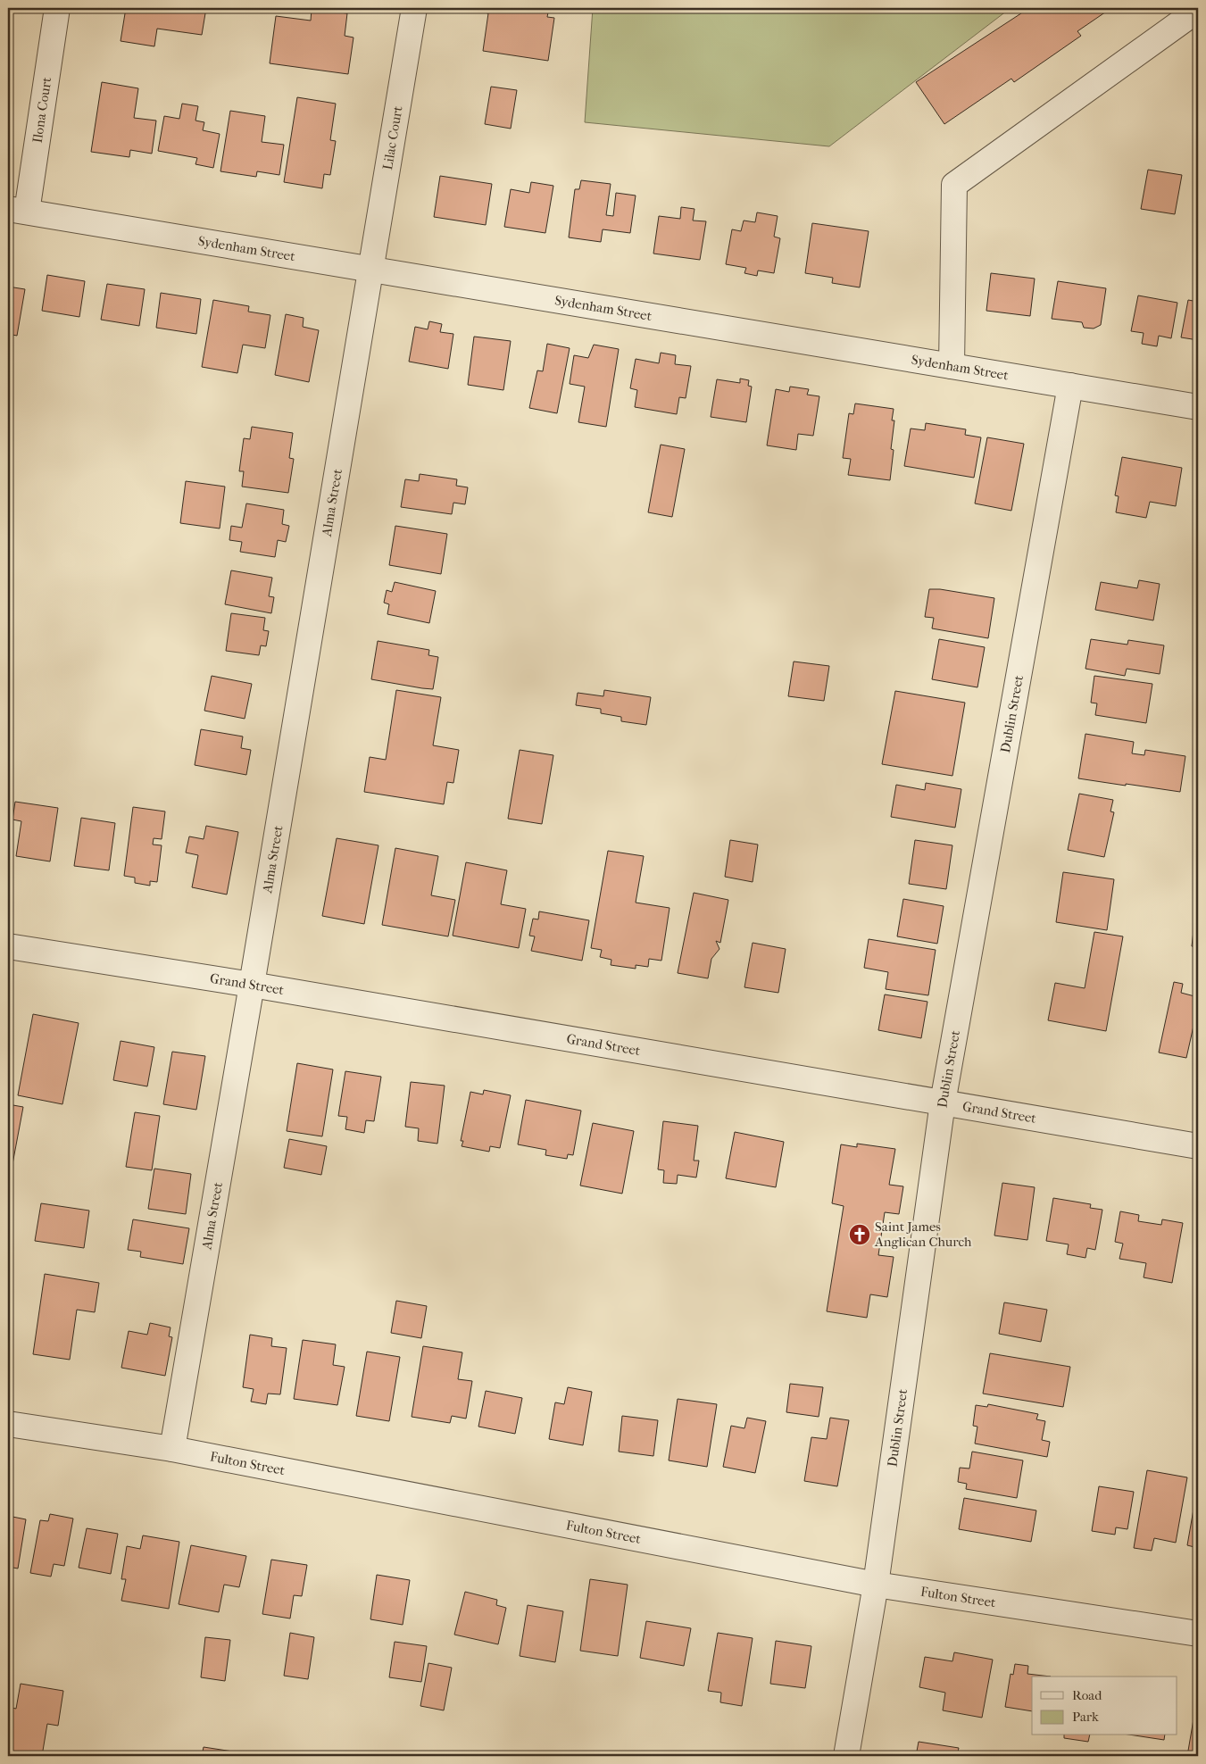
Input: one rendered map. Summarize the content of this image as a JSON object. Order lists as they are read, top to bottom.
{
  "streets": {
    "street": [
      "Ilona Court",
      "Lilac Court",
      "Sydenham Street",
      "Alma Street",
      "Dublin Street",
      "Grand Street",
      "Fulton Street"
    ]
  },
  "crossings": [
    ["Ilona Court", "Sydenham Street"],
    ["Lilac Court", "Sydenham Street"],
    ["Lilac Court", "Alma Street"],
    ["Sydenham Street", "Alma Street"],
    ["Sydenham Street", "Dublin Street"],
    ["Alma Street", "Grand Street"],
    ["Alma Street", "Fulton Street"],
    ["Dublin Street", "Grand Street"],
    ["Dublin Street", "Fulton Street"]
  ],
  "places": {
    "church": ["Saint James Anglican Church"]
  },
  "legend": ["Road", "Park"]
}
